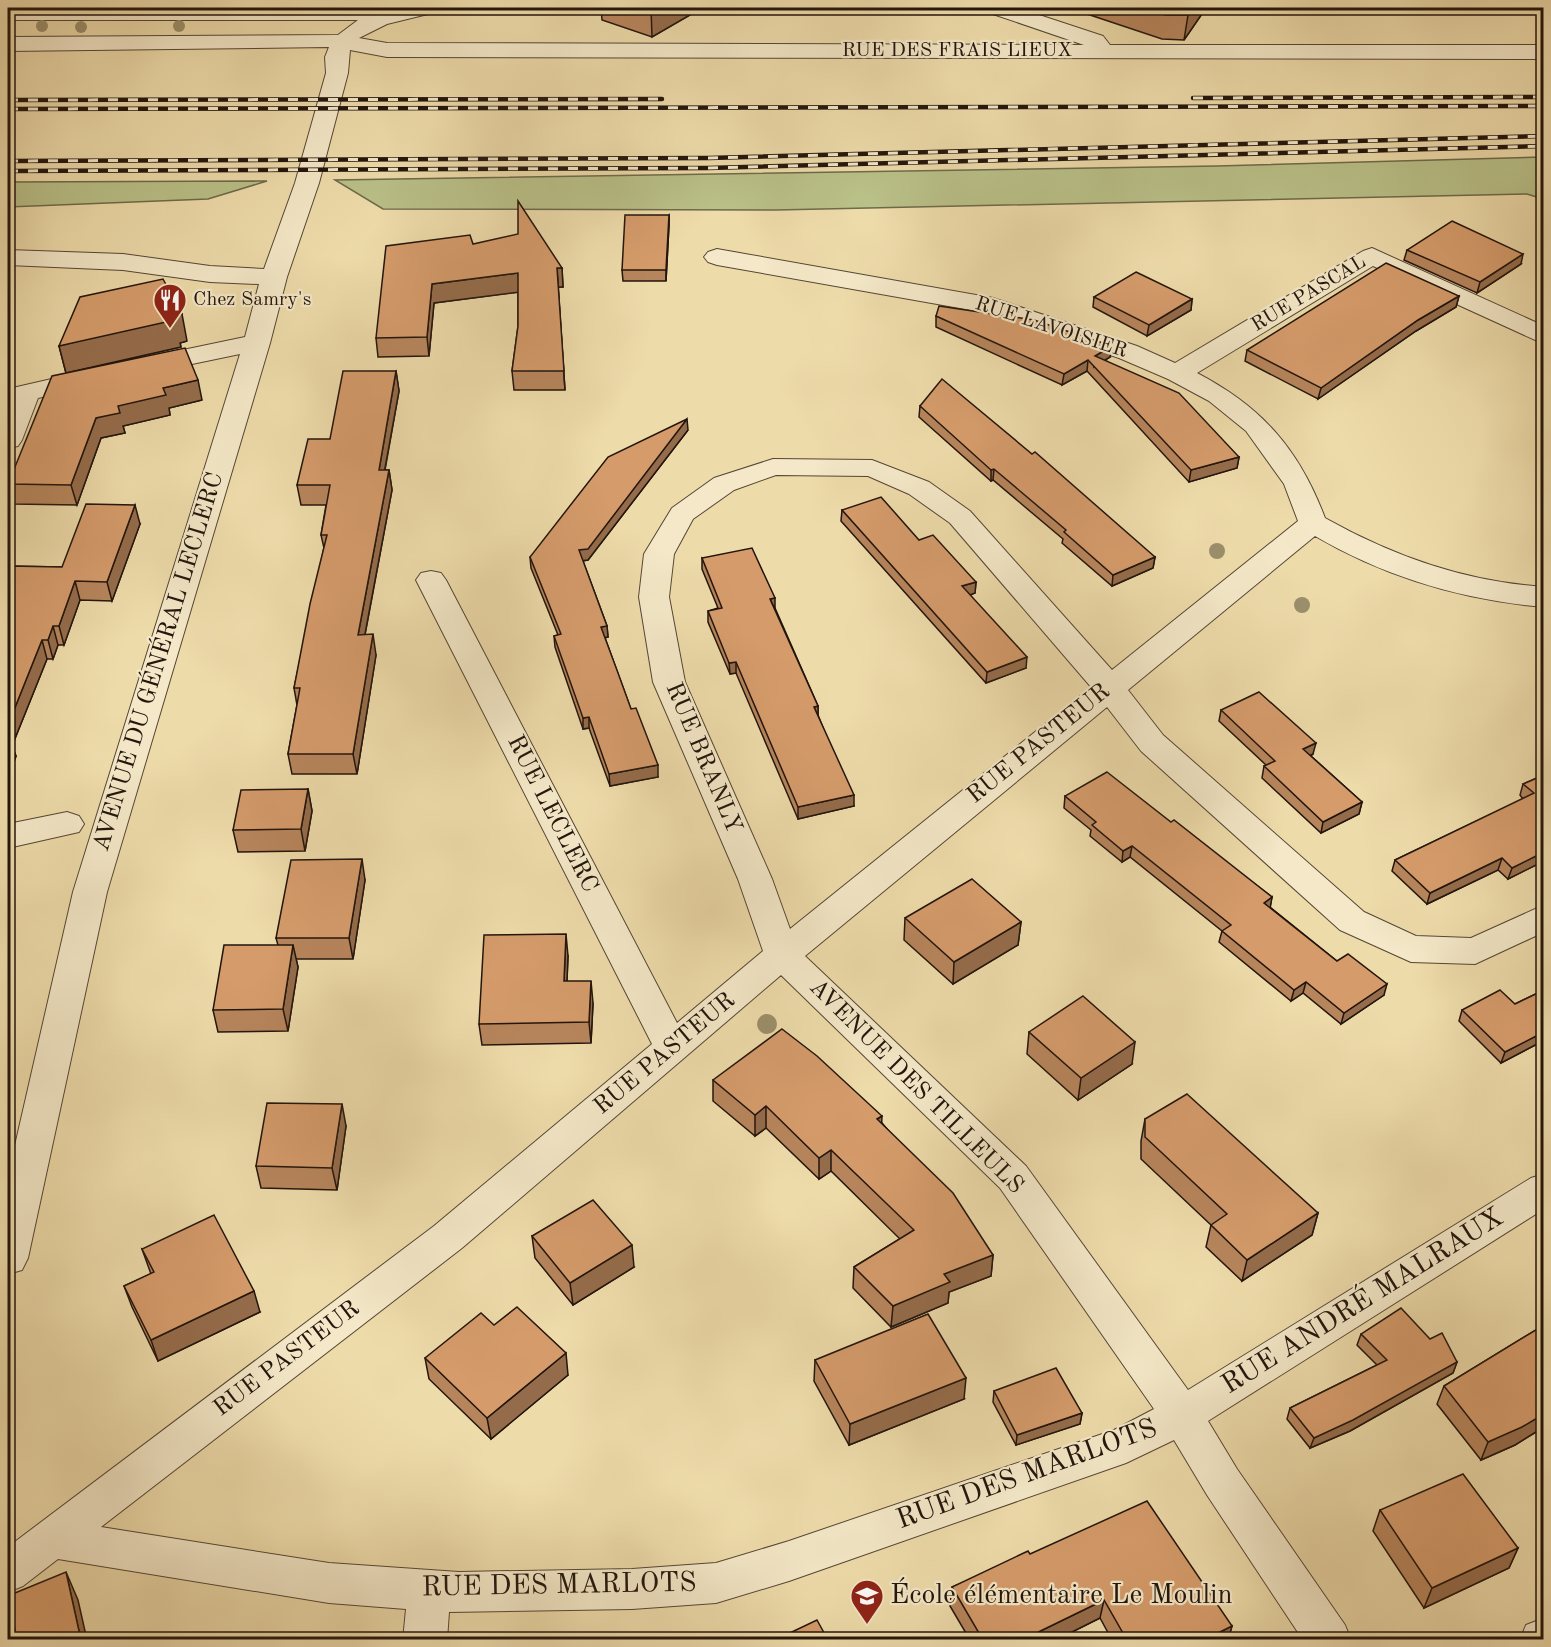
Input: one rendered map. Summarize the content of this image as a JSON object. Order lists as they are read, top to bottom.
{
  "streets": {
    "street": [
      "RUE DES FRAIS LIEUX",
      "RUE PASCAL",
      "RUE LAVOISIER",
      "AVENUE DU GÉNÉRAL LECLERC",
      "RUE PASTEUR",
      "RUE BRANLY",
      "RUE LECLERC",
      "AVENUE DES TILLEULS",
      "RUE ANDRÉ MALRAUX",
      "RUE DES MARLOTS"
    ]
  },
  "crossings": [
    ["RUE PASCAL", "RUE LAVOISIER"],
    ["RUE LAVOISIER", "RUE PASTEUR"],
    ["RUE PASTEUR", "RUE BRANLY"],
    ["RUE PASTEUR", "RUE LECLERC"],
    ["RUE PASTEUR", "AVENUE DES TILLEULS"],
    ["RUE PASTEUR", "RUE DES MARLOTS"],
    ["RUE BRANLY", "AVENUE DES TILLEULS"],
    ["AVENUE DES TILLEULS", "RUE ANDRÉ MALRAUX"],
    ["AVENUE DES TILLEULS", "RUE DES MARLOTS"],
    ["RUE ANDRÉ MALRAUX", "RUE DES MARLOTS"]
  ],
  "places": {
    "restaurant": ["Chez Samry's"],
    "school or university": ["École élémentaire Le Moulin"]
  }
}
